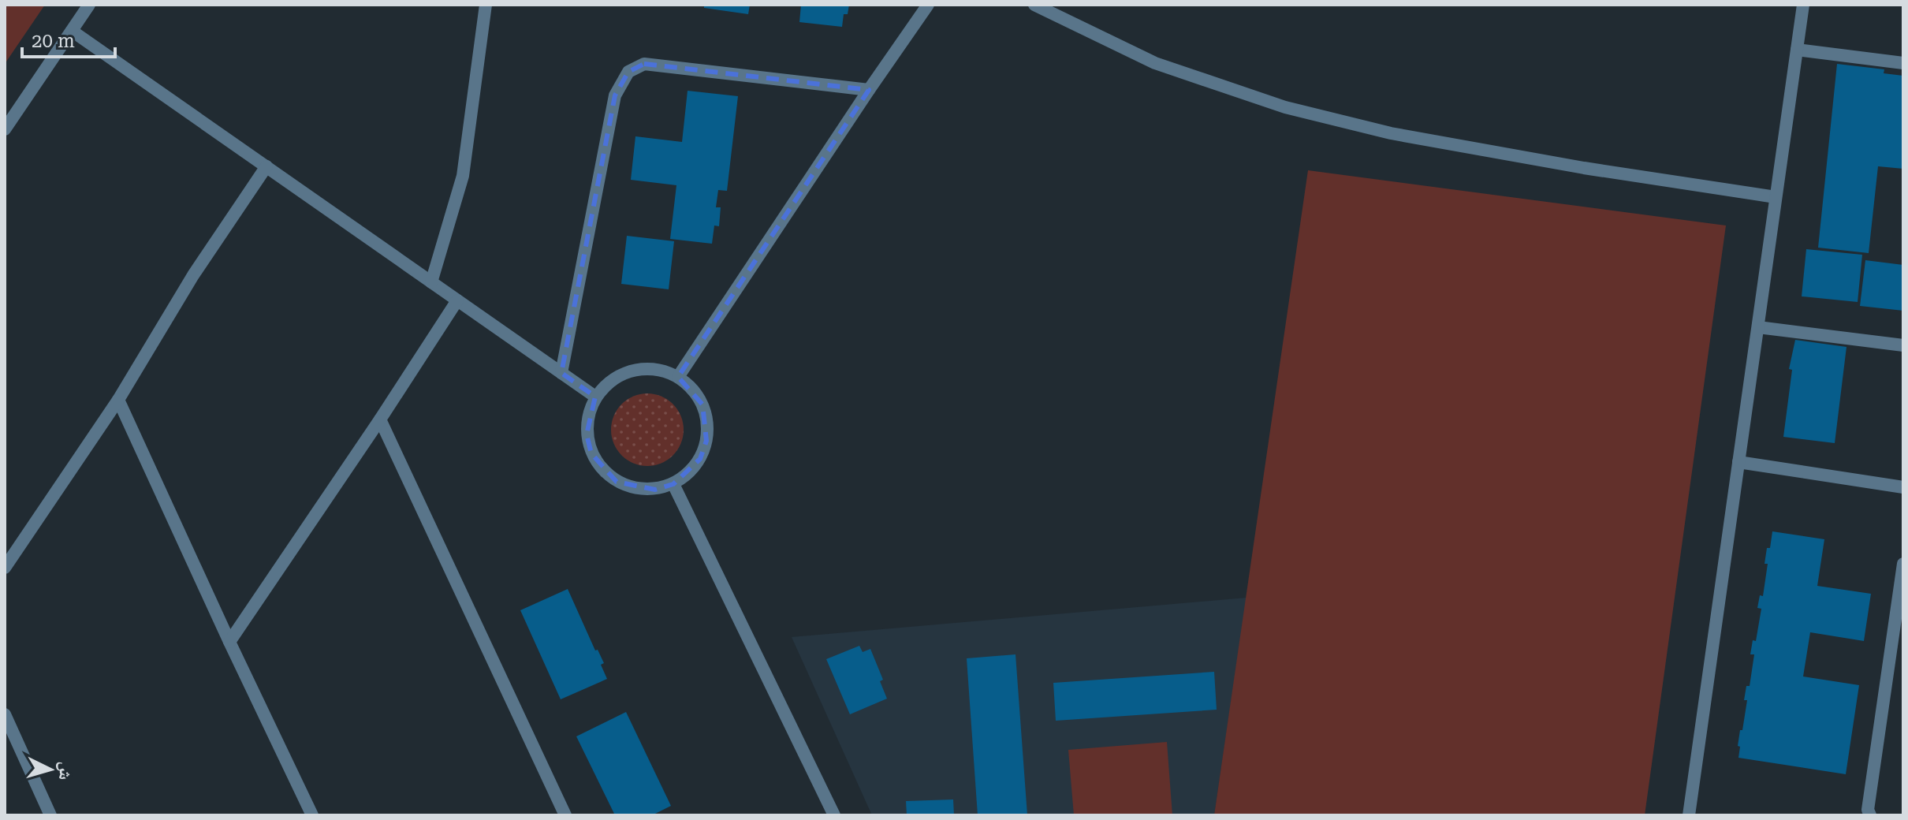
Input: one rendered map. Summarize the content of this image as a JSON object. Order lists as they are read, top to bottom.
{
  "scale_bar": "20 m",
  "north": "right"
}
